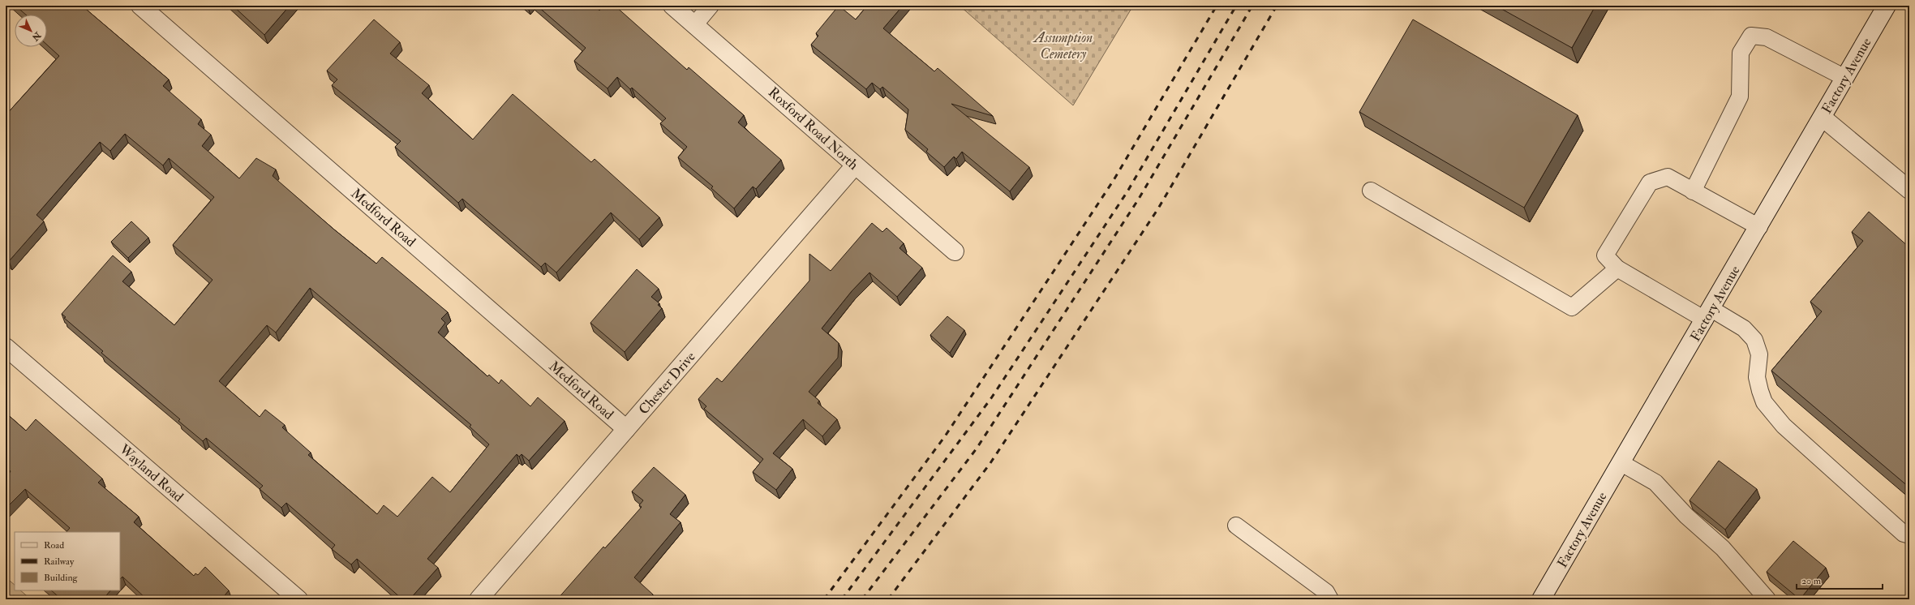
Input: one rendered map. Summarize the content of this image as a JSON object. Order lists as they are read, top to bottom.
{
  "streets": {
    "street": [
      "Factory Avenue",
      "Roxford Road North",
      "Medford Road",
      "Chester Drive",
      "Wayland Road"
    ]
  },
  "crossings": [
    ["Roxford Road North", "Chester Drive"],
    ["Medford Road", "Chester Drive"]
  ],
  "parks": ["Assumption Cemetery"],
  "legend": ["Road", "Railway", "Building"],
  "scale_bar": "20 m",
  "north": "bottom right"
}
